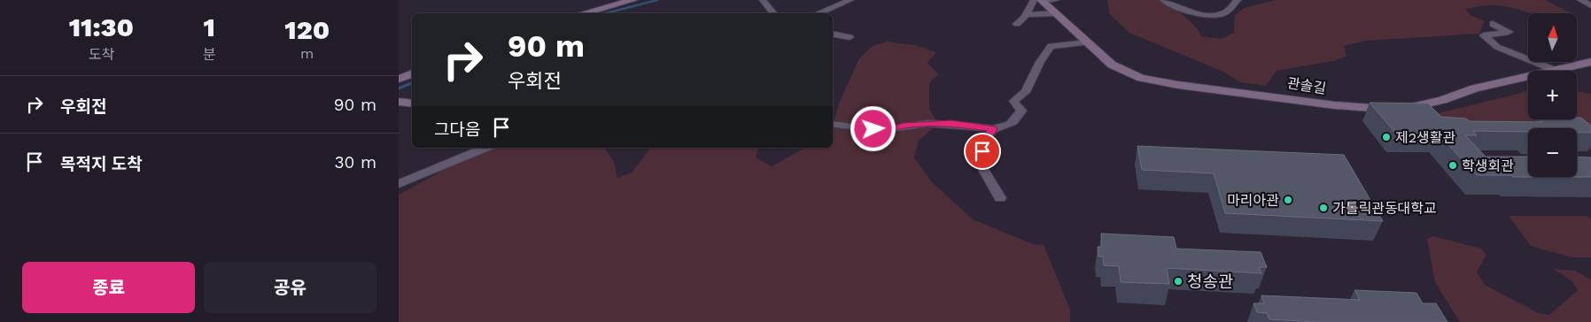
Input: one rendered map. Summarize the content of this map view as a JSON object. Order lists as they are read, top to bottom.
{
  "streets": {
    "street": ["관솔길"]
  },
  "places": [
    "제2생활관",
    "학생회관",
    "마리아관",
    "가톨릭관동대학교",
    "청송관"
  ],
  "north": "top",
  "page": {
    "eta": [
      "11:30",
      "도착",
      "1",
      "분",
      "120",
      "m"
    ],
    "map_buttons": ["+", "−"],
    "turn": ["90 m", "우회전"],
    "list": [
      {
        "name": "우회전",
        "value": "90 m"
      },
      {
        "name": "목적지 도착",
        "value": "30 m"
      }
    ],
    "then": "그다음",
    "buttons": ["종료", "공유"]
  }
}
